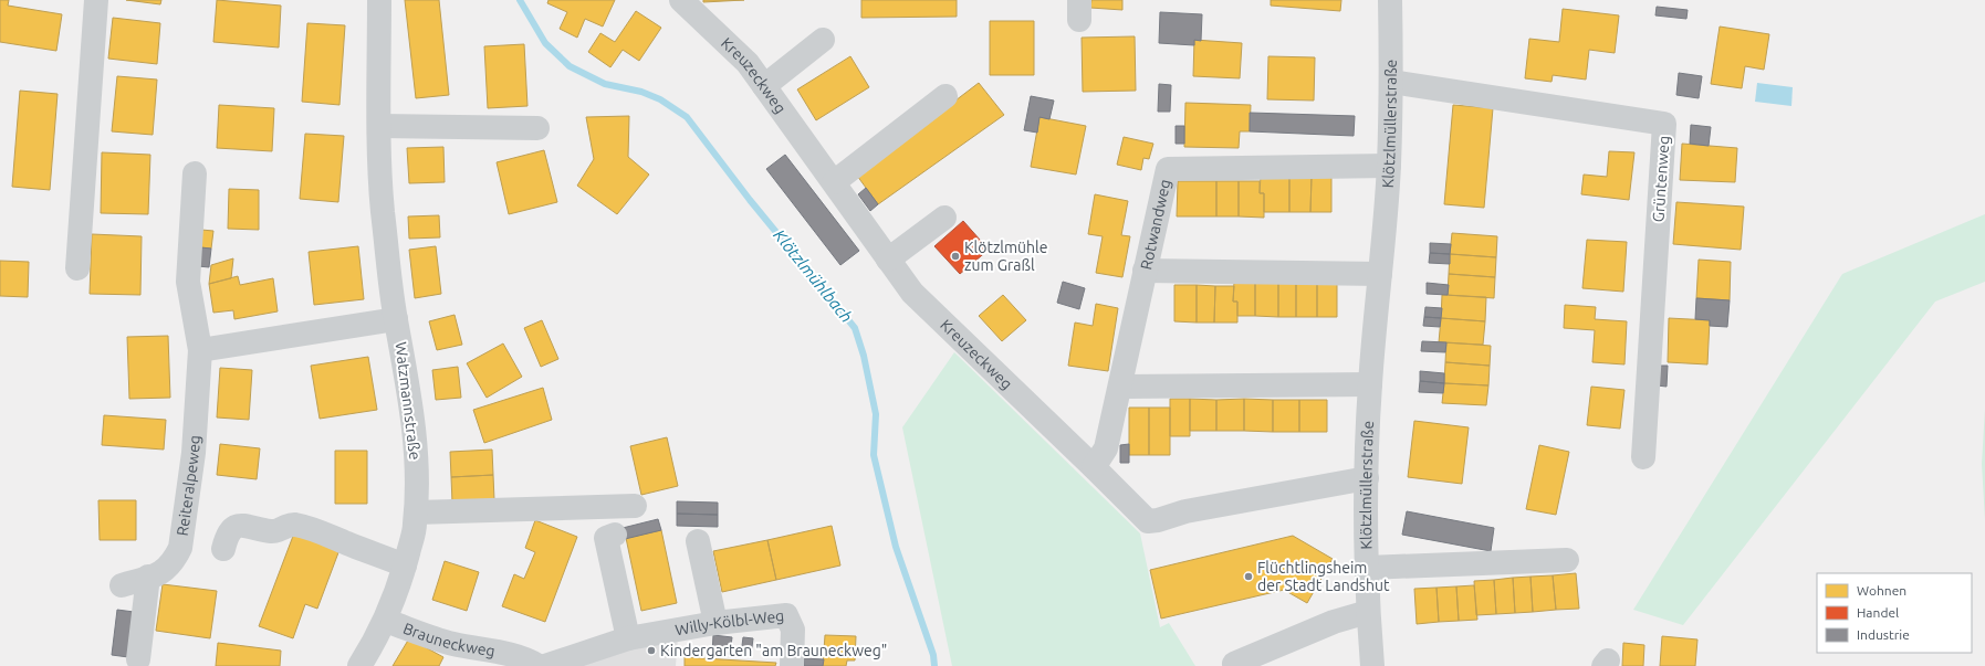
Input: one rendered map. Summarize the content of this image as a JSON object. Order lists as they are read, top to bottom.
{
  "streets": {
    "street": [
      "Kreuzeckweg",
      "Klötzlmüllerstraße",
      "Grüntenweg",
      "Rotwandweg",
      "Watzmannstraße",
      "Reiteralpeweg",
      "Willy-Kölbl-Weg",
      "Brauneckweg"
    ]
  },
  "crossings": [
    ["Kreuzeckweg", "Klötzlmüllerstraße"],
    ["Kreuzeckweg", "Rotwandweg"],
    ["Klötzlmüllerstraße", "Grüntenweg"],
    ["Klötzlmüllerstraße", "Rotwandweg"],
    ["Watzmannstraße", "Brauneckweg"]
  ],
  "water": ["Klötzlmühlbach"],
  "places": ["Klötzlmühle zum Graßl", "Flüchtlingsheim der Stadt Landshut", "Kindergarten \"am Brauneckweg\""],
  "legend": ["Wohnen", "Handel", "Industrie"]
}
